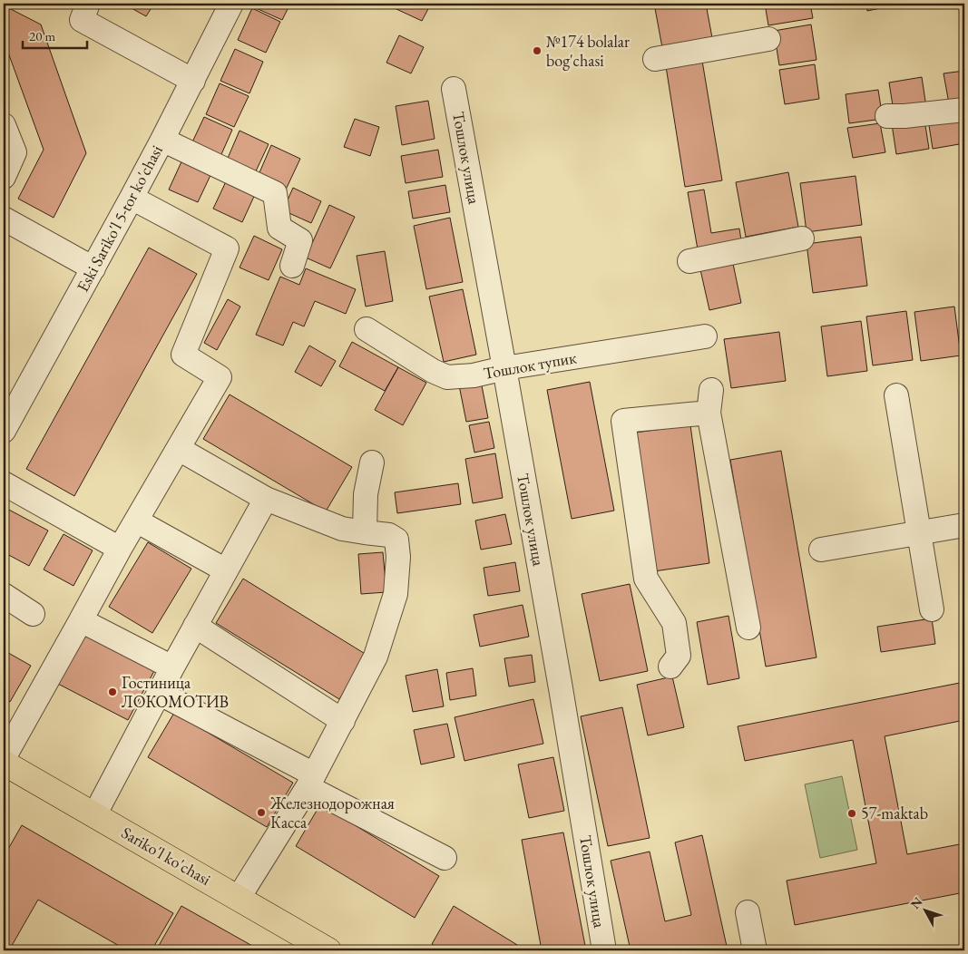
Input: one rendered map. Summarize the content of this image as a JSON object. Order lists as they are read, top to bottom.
{
  "streets": {
    "main road": ["Sariko'l ko'chasi"],
    "street": ["Тошлок улица", "Eski Sariko'l 5-tor ko'chasi", "Тошлок тупик"]
  },
  "crossings": [
    ["Тошлок улица", "Тошлок тупик"]
  ],
  "places": [
    "№174 bolalar bog'chasi",
    "Гостиница ЛОКОМОТИВ",
    "Железнодорожная Касса",
    "57-maktab"
  ],
  "scale_bar": "20 m",
  "north": "top left"
}
